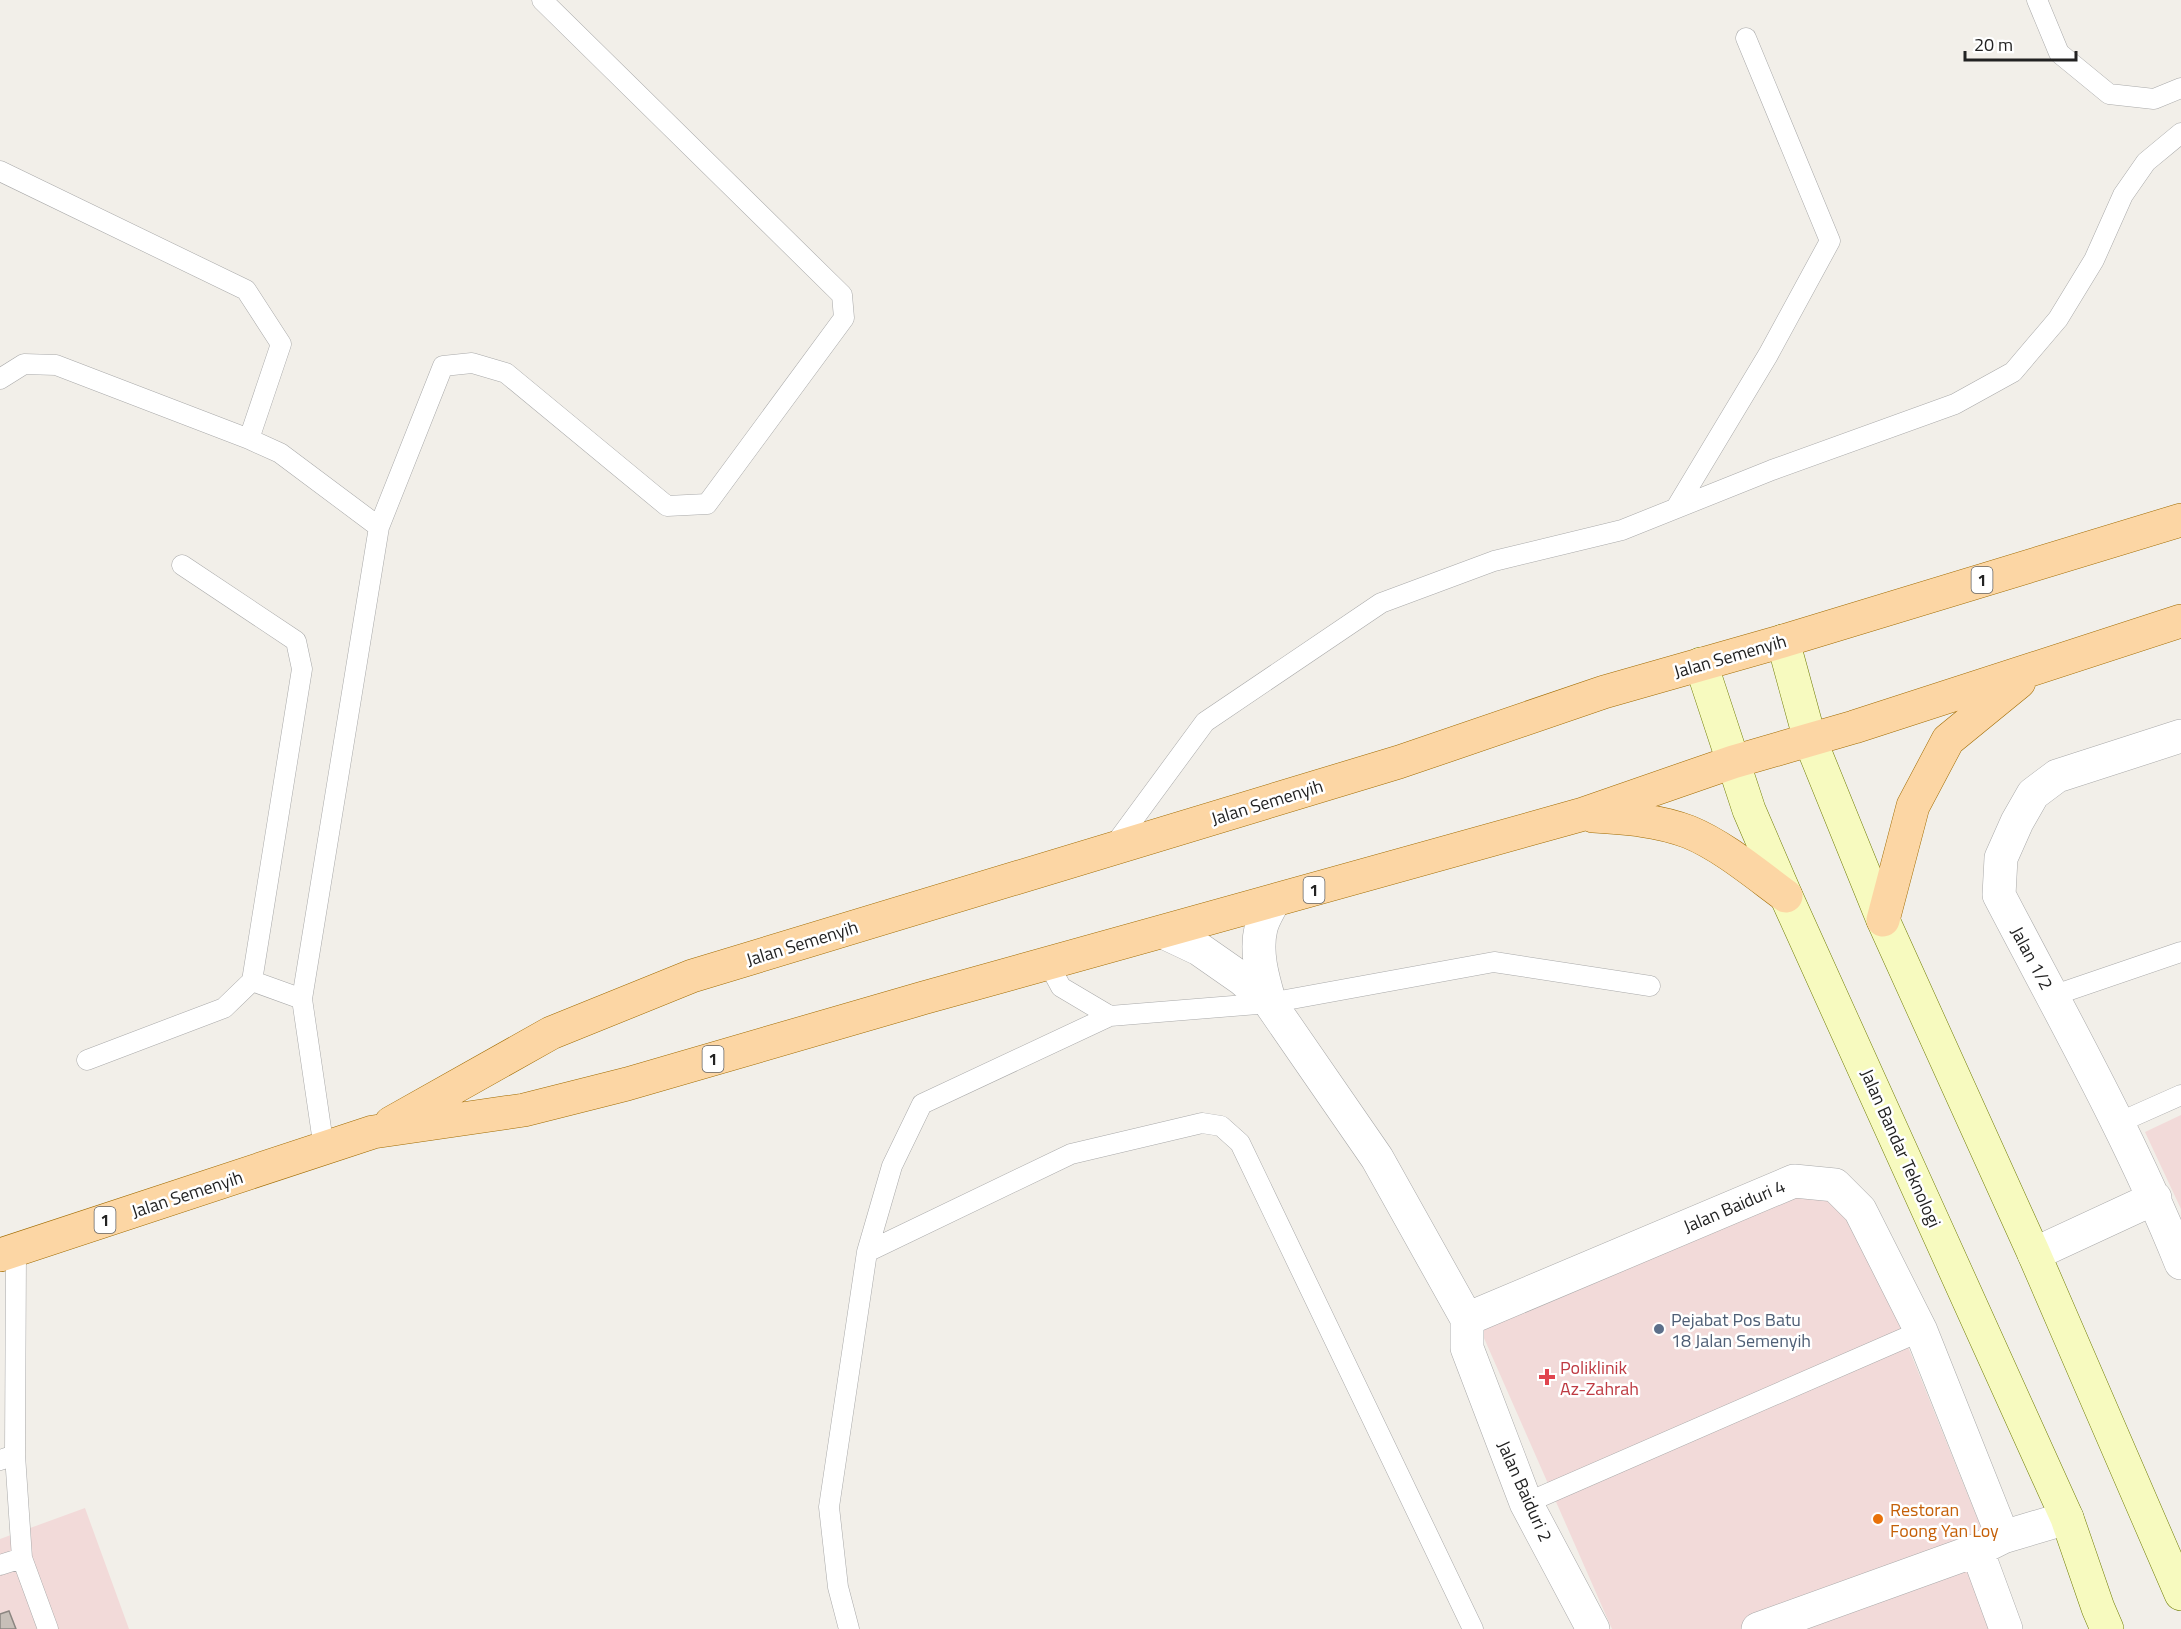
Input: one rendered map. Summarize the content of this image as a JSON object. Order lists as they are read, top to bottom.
{
  "streets": {
    "main road": ["1", "Jalan Semenyih"],
    "street": [
      "Jalan 1/2",
      "Jalan Bandar Teknologi",
      "Jalan Baiduri 4",
      "Jalan Baiduri 2"
    ]
  },
  "crossings": [
    ["Jalan Semenyih", "Jalan Bandar Teknologi"],
    ["Jalan Baiduri 4", "Jalan Baiduri 2"]
  ],
  "places": {
    "other": ["Pejabat Pos Batu 18 Jalan Semenyih", "Restoran Foong Yan Loy"],
    "health": ["Poliklinik Az-Zahrah"]
  },
  "scale_bar": "20 m"
}
